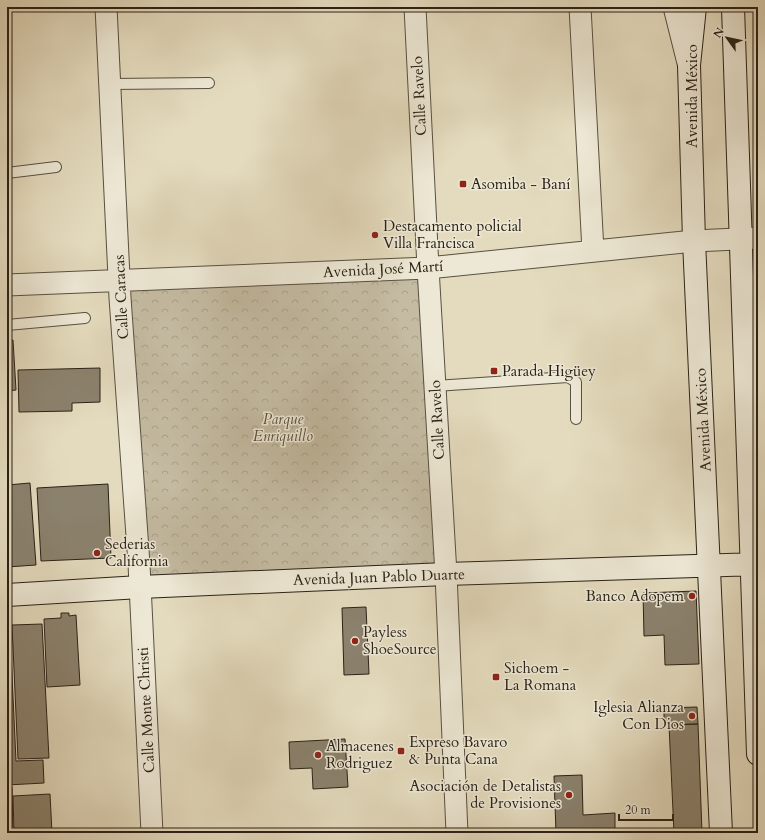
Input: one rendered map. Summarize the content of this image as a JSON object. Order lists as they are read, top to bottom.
{
  "streets": {
    "main road": ["Avenida México", "Avenida Juan Pablo Duarte"],
    "street": [
      "Calle Ravelo",
      "Avenida José Martí",
      "Calle Caracas",
      "Calle Monte Christi"
    ]
  },
  "crossings": [
    ["Calle Ravelo", "Avenida José Martí"],
    ["Calle Ravelo", "Avenida Juan Pablo Duarte"],
    ["Avenida México", "Avenida José Martí"],
    ["Avenida México", "Avenida Juan Pablo Duarte"],
    ["Avenida José Martí", "Calle Caracas"],
    ["Calle Caracas", "Avenida Juan Pablo Duarte"],
    ["Calle Caracas", "Calle Monte Christi"],
    ["Avenida Juan Pablo Duarte", "Calle Monte Christi"]
  ],
  "parks": ["Parque Enriquillo"],
  "places": {
    "transit": [
      "Asomiba - Baní",
      "Parada Higüey",
      "Sichoem - La Romana",
      "Expreso Bavaro & Punta Cana"
    ],
    "other": [
      "Destacamento policial Villa Francisca",
      "Sederias California",
      "Banco Adopem",
      "Payless ShoeSource",
      "Iglesia Alianza Con Dios",
      "Almacenes Rodriguez",
      "Asociación de Detalistas de Provisiones"
    ]
  },
  "scale_bar": "20 m",
  "north": "top left"
}
